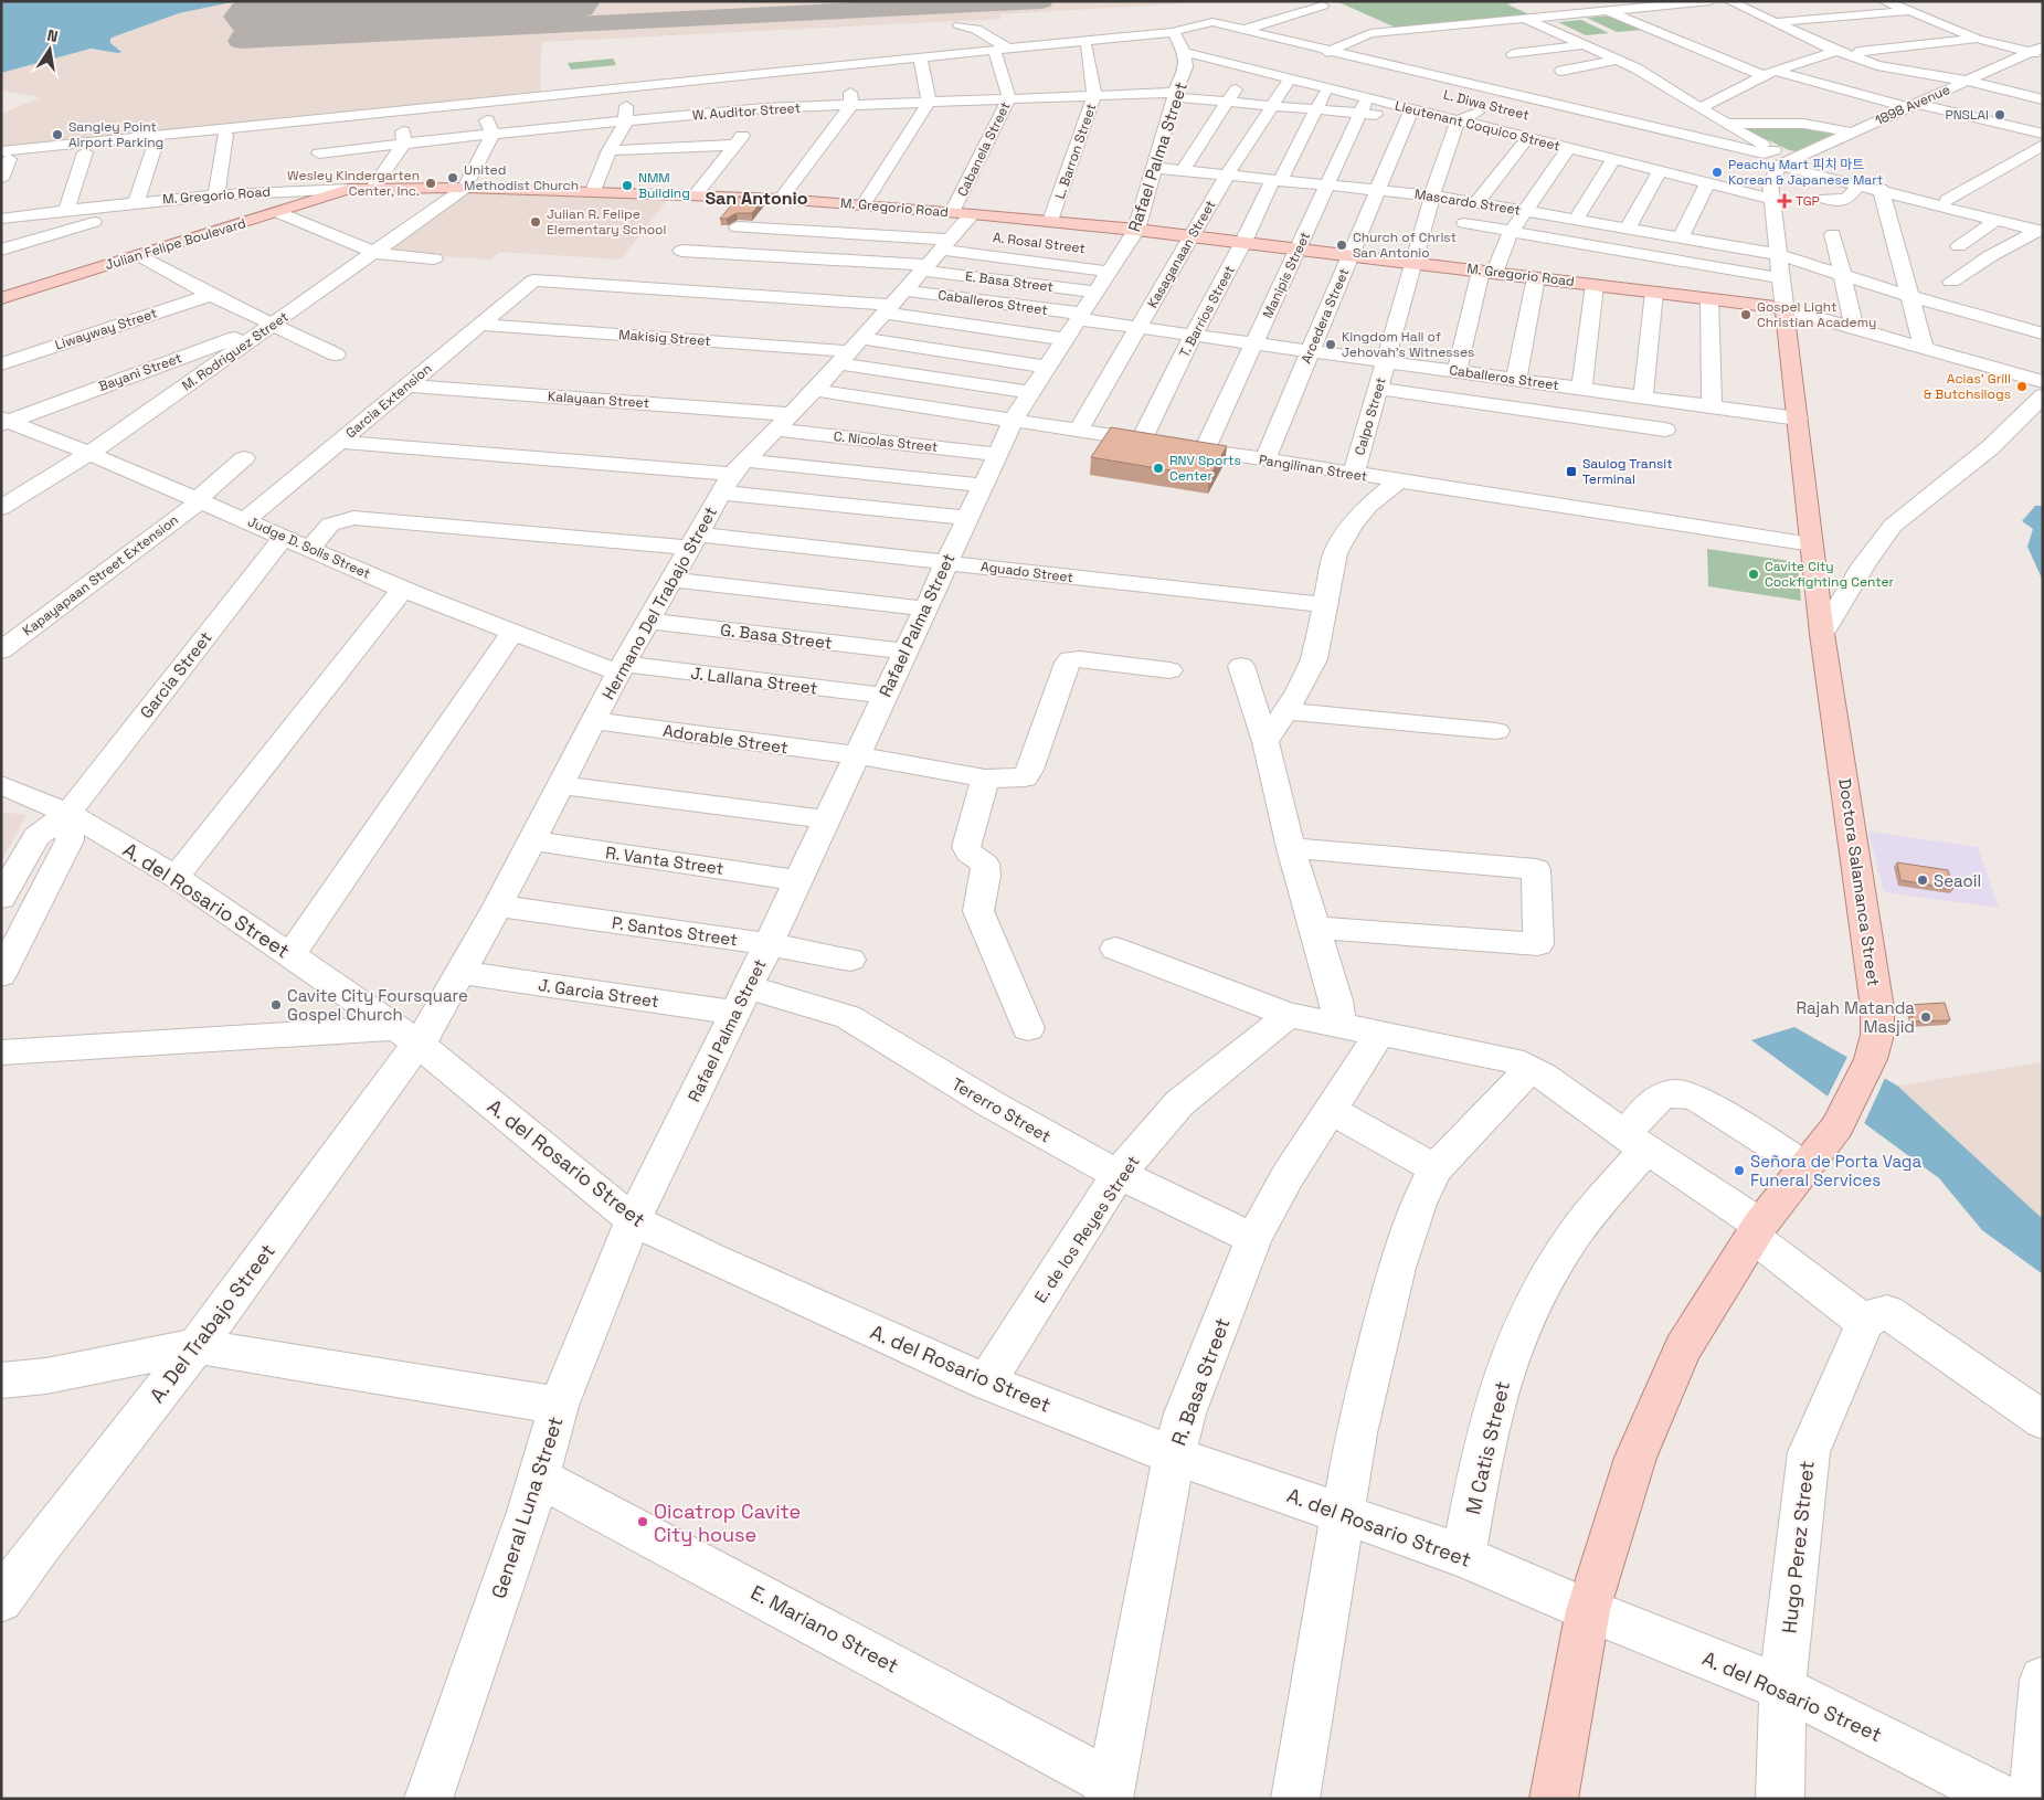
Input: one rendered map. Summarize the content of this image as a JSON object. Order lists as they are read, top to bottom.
{
  "streets": {
    "main road": ["M. Gregorio Road", "Julian Felipe Boulevard", "Doctora Salamanca Street"],
    "street": [
      "L. Diwa Street",
      "1898 Avenue",
      "W. Auditor Street",
      "Lieutenant Coquico Street",
      "Cabanela Street",
      "L. Barron Street",
      "Rafael Palma Street",
      "Mascardo Street",
      "A. Rosal Street",
      "Kasaganaan Street",
      "Manipis Street",
      "E. Basa Street",
      "Caballeros Street",
      "T. Barrios Street",
      "Arcedera Street",
      "Liwayway Street",
      "Makisig Street",
      "M. Rodriguez Street",
      "Bayani Street",
      "Kalayaan Street",
      "Garcia Extension",
      "Calpo Street",
      "C. Nicolas Street",
      "Pangilinan Street",
      "Judge D. Solis Street",
      "Aguado Street",
      "Kapayapaan Street Extension",
      "Hermano Del Trabajo Street",
      "G. Basa Street",
      "Garcia Street",
      "J. Lallana Street",
      "Adorable Street",
      "R. Vanta Street",
      "A. del Rosario Street",
      "P. Santos Street",
      "J. Garcia Street",
      "Tererro Street",
      "E. de los Reyes Street",
      "A. Del Trabajo Street",
      "R. Basa Street",
      "M Catis Street",
      "General Luna Street",
      "Hugo Perez Street",
      "E. Mariano Street"
    ]
  },
  "crossings": [
    ["L. Diwa Street", "Lieutenant Coquico Street"],
    ["L. Diwa Street", "Calpo Street"],
    ["1898 Avenue", "Doctora Salamanca Street"],
    ["W. Auditor Street", "Lieutenant Coquico Street"],
    ["W. Auditor Street", "Cabanela Street"],
    ["W. Auditor Street", "L. Barron Street"],
    ["W. Auditor Street", "Rafael Palma Street"],
    ["W. Auditor Street", "Kasaganaan Street"],
    ["W. Auditor Street", "Manipis Street"],
    ["W. Auditor Street", "T. Barrios Street"],
    ["W. Auditor Street", "Arcedera Street"],
    ["Lieutenant Coquico Street", "Rafael Palma Street"],
    ["Lieutenant Coquico Street", "Kasaganaan Street"],
    ["Lieutenant Coquico Street", "Manipis Street"],
    ["Lieutenant Coquico Street", "T. Barrios Street"],
    ["Lieutenant Coquico Street", "Arcedera Street"],
    ["Lieutenant Coquico Street", "Calpo Street"],
    ["Lieutenant Coquico Street", "Doctora Salamanca Street"],
    ["Cabanela Street", "M. Gregorio Road"],
    ["L. Barron Street", "M. Gregorio Road"],
    ["Rafael Palma Street", "M. Gregorio Road"],
    ["Rafael Palma Street", "Mascardo Street"],
    ["Rafael Palma Street", "A. Rosal Street"],
    ["Rafael Palma Street", "E. Basa Street"],
    ["Rafael Palma Street", "Caballeros Street"],
    ["Rafael Palma Street", "C. Nicolas Street"],
    ["Rafael Palma Street", "Pangilinan Street"],
    ["Rafael Palma Street", "Aguado Street"],
    ["Rafael Palma Street", "G. Basa Street"],
    ["Rafael Palma Street", "J. Lallana Street"],
    ["Rafael Palma Street", "Adorable Street"],
    ["Rafael Palma Street", "R. Vanta Street"],
    ["Rafael Palma Street", "A. del Rosario Street"],
    ["Rafael Palma Street", "P. Santos Street"],
    ["Rafael Palma Street", "J. Garcia Street"],
    ["Rafael Palma Street", "Tererro Street"],
    ["Rafael Palma Street", "General Luna Street"],
    ["M. Gregorio Road", "Julian Felipe Boulevard"],
    ["M. Gregorio Road", "Kasaganaan Street"],
    ["M. Gregorio Road", "Manipis Street"],
    ["M. Gregorio Road", "T. Barrios Street"],
    ["M. Gregorio Road", "Arcedera Street"],
    ["M. Gregorio Road", "M. Rodriguez Street"],
    ["M. Gregorio Road", "Calpo Street"],
    ["M. Gregorio Road", "Hermano Del Trabajo Street"],
    ["M. Gregorio Road", "Doctora Salamanca Street"],
    ["Mascardo Street", "Kasaganaan Street"],
    ["Mascardo Street", "Manipis Street"],
    ["Mascardo Street", "T. Barrios Street"],
    ["Mascardo Street", "Arcedera Street"],
    ["Mascardo Street", "Calpo Street"],
    ["Mascardo Street", "Doctora Salamanca Street"],
    ["A. Rosal Street", "Hermano Del Trabajo Street"],
    ["Kasaganaan Street", "Caballeros Street"],
    ["Kasaganaan Street", "Pangilinan Street"],
    ["Manipis Street", "Caballeros Street"],
    ["Manipis Street", "Pangilinan Street"],
    ["E. Basa Street", "Hermano Del Trabajo Street"],
    ["Caballeros Street", "T. Barrios Street"],
    ["Caballeros Street", "Arcedera Street"],
    ["Caballeros Street", "Calpo Street"],
    ["Caballeros Street", "Hermano Del Trabajo Street"],
    ["Caballeros Street", "Doctora Salamanca Street"],
    ["T. Barrios Street", "Pangilinan Street"],
    ["Arcedera Street", "Pangilinan Street"],
    ["Makisig Street", "Garcia Extension"],
    ["Makisig Street", "Hermano Del Trabajo Street"],
    ["M. Rodriguez Street", "Bayani Street"],
    ["M. Rodriguez Street", "Judge D. Solis Street"],
    ["Bayani Street", "Judge D. Solis Street"],
    ["Kalayaan Street", "Garcia Extension"],
    ["Kalayaan Street", "C. Nicolas Street"],
    ["Kalayaan Street", "Hermano Del Trabajo Street"],
    ["Garcia Extension", "Judge D. Solis Street"],
    ["Garcia Extension", "Hermano Del Trabajo Street"],
    ["Calpo Street", "Pangilinan Street"],
    ["C. Nicolas Street", "Hermano Del Trabajo Street"],
    ["Pangilinan Street", "Hermano Del Trabajo Street"],
    ["Pangilinan Street", "Doctora Salamanca Street"],
    ["Judge D. Solis Street", "Aguado Street"],
    ["Judge D. Solis Street", "Kapayapaan Street Extension"],
    ["Judge D. Solis Street", "Hermano Del Trabajo Street"],
    ["Judge D. Solis Street", "Garcia Street"],
    ["Judge D. Solis Street", "J. Lallana Street"],
    ["Aguado Street", "Hermano Del Trabajo Street"],
    ["Hermano Del Trabajo Street", "G. Basa Street"],
    ["Hermano Del Trabajo Street", "J. Lallana Street"],
    ["Hermano Del Trabajo Street", "Adorable Street"],
    ["Hermano Del Trabajo Street", "R. Vanta Street"],
    ["Hermano Del Trabajo Street", "A. del Rosario Street"],
    ["Hermano Del Trabajo Street", "P. Santos Street"],
    ["Hermano Del Trabajo Street", "J. Garcia Street"],
    ["Hermano Del Trabajo Street", "A. Del Trabajo Street"],
    ["Garcia Street", "A. del Rosario Street"],
    ["Doctora Salamanca Street", "A. del Rosario Street"],
    ["Doctora Salamanca Street", "M Catis Street"],
    ["A. del Rosario Street", "E. de los Reyes Street"],
    ["A. del Rosario Street", "A. Del Trabajo Street"],
    ["A. del Rosario Street", "R. Basa Street"],
    ["A. del Rosario Street", "M Catis Street"],
    ["A. del Rosario Street", "General Luna Street"],
    ["A. del Rosario Street", "Hugo Perez Street"],
    ["J. Garcia Street", "Tererro Street"],
    ["Tererro Street", "E. de los Reyes Street"],
    ["Tererro Street", "R. Basa Street"],
    ["R. Basa Street", "E. Mariano Street"],
    ["General Luna Street", "E. Mariano Street"]
  ],
  "districts": ["San Antonio"],
  "places": {
    "other": [
      "PNSLAI",
      "Sangley Point Airport Parking",
      "Peachy Mart 피치 마트 Korean & Japanese Mart",
      "United Methodist Church",
      "Wesley Kindergarten Center, Inc.",
      "NMM Building",
      "Julian R. Felipe Elementary School",
      "Church of Christ San Antonio",
      "Gospel Light Christian Academy",
      "Kingdom Hall of Jehovah's Witnesses",
      "Acias' Grill & Butchsilogs",
      "RNV Sports Center",
      "Cavite City Cockfighting Center",
      "Seaoil",
      "Cavite City Foursquare Gospel Church",
      "Rajah Matanda Masjid",
      "Señora de Porta Vaga Funeral Services",
      "Oicatrop Cavite City house"
    ],
    "health": ["TGP"],
    "transit": ["Saulog Transit Terminal"]
  },
  "north": "top"
}
